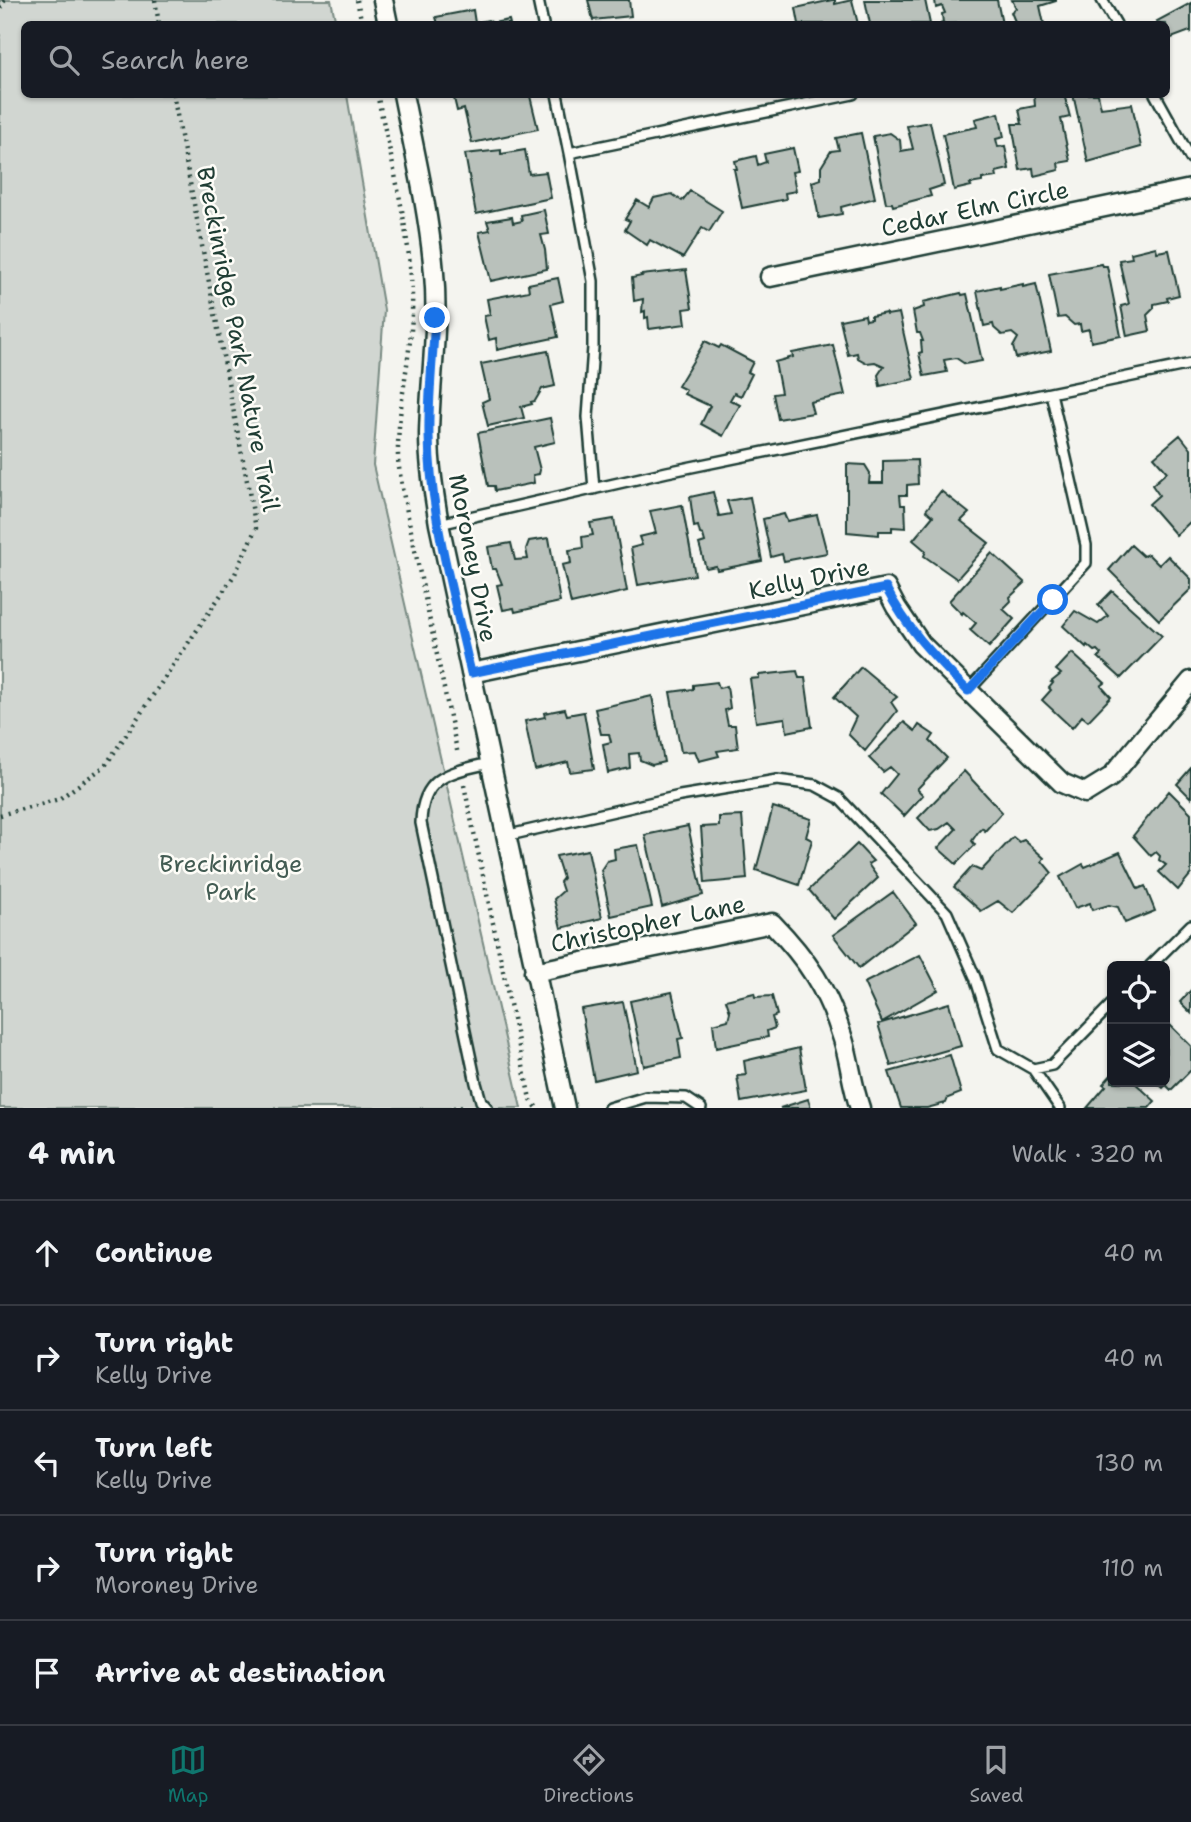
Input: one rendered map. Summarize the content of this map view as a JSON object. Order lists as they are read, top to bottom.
{
  "streets": {
    "street": [
      "Cedar Elm Circle",
      "Moroney Drive",
      "Kelly Drive",
      "Christopher Lane"
    ],
    "path": ["Breckinridge Park Nature Trail"]
  },
  "crossings": [
    ["Moroney Drive", "Kelly Drive"],
    ["Moroney Drive", "Christopher Lane"]
  ],
  "parks": ["Breckinridge Park"],
  "page": {
    "search": "Search here",
    "heading": ["4 min", "Walk · 320 m"],
    "list": [
      ["Continue", "40 m"],
      ["Turn right", "Kelly Drive", "40 m"],
      ["Turn left", "Kelly Drive", "130 m"],
      ["Turn right", "Moroney Drive", "110 m"],
      "Arrive at destination"
    ],
    "nav": ["Map", "Directions", "Saved"]
  }
}
